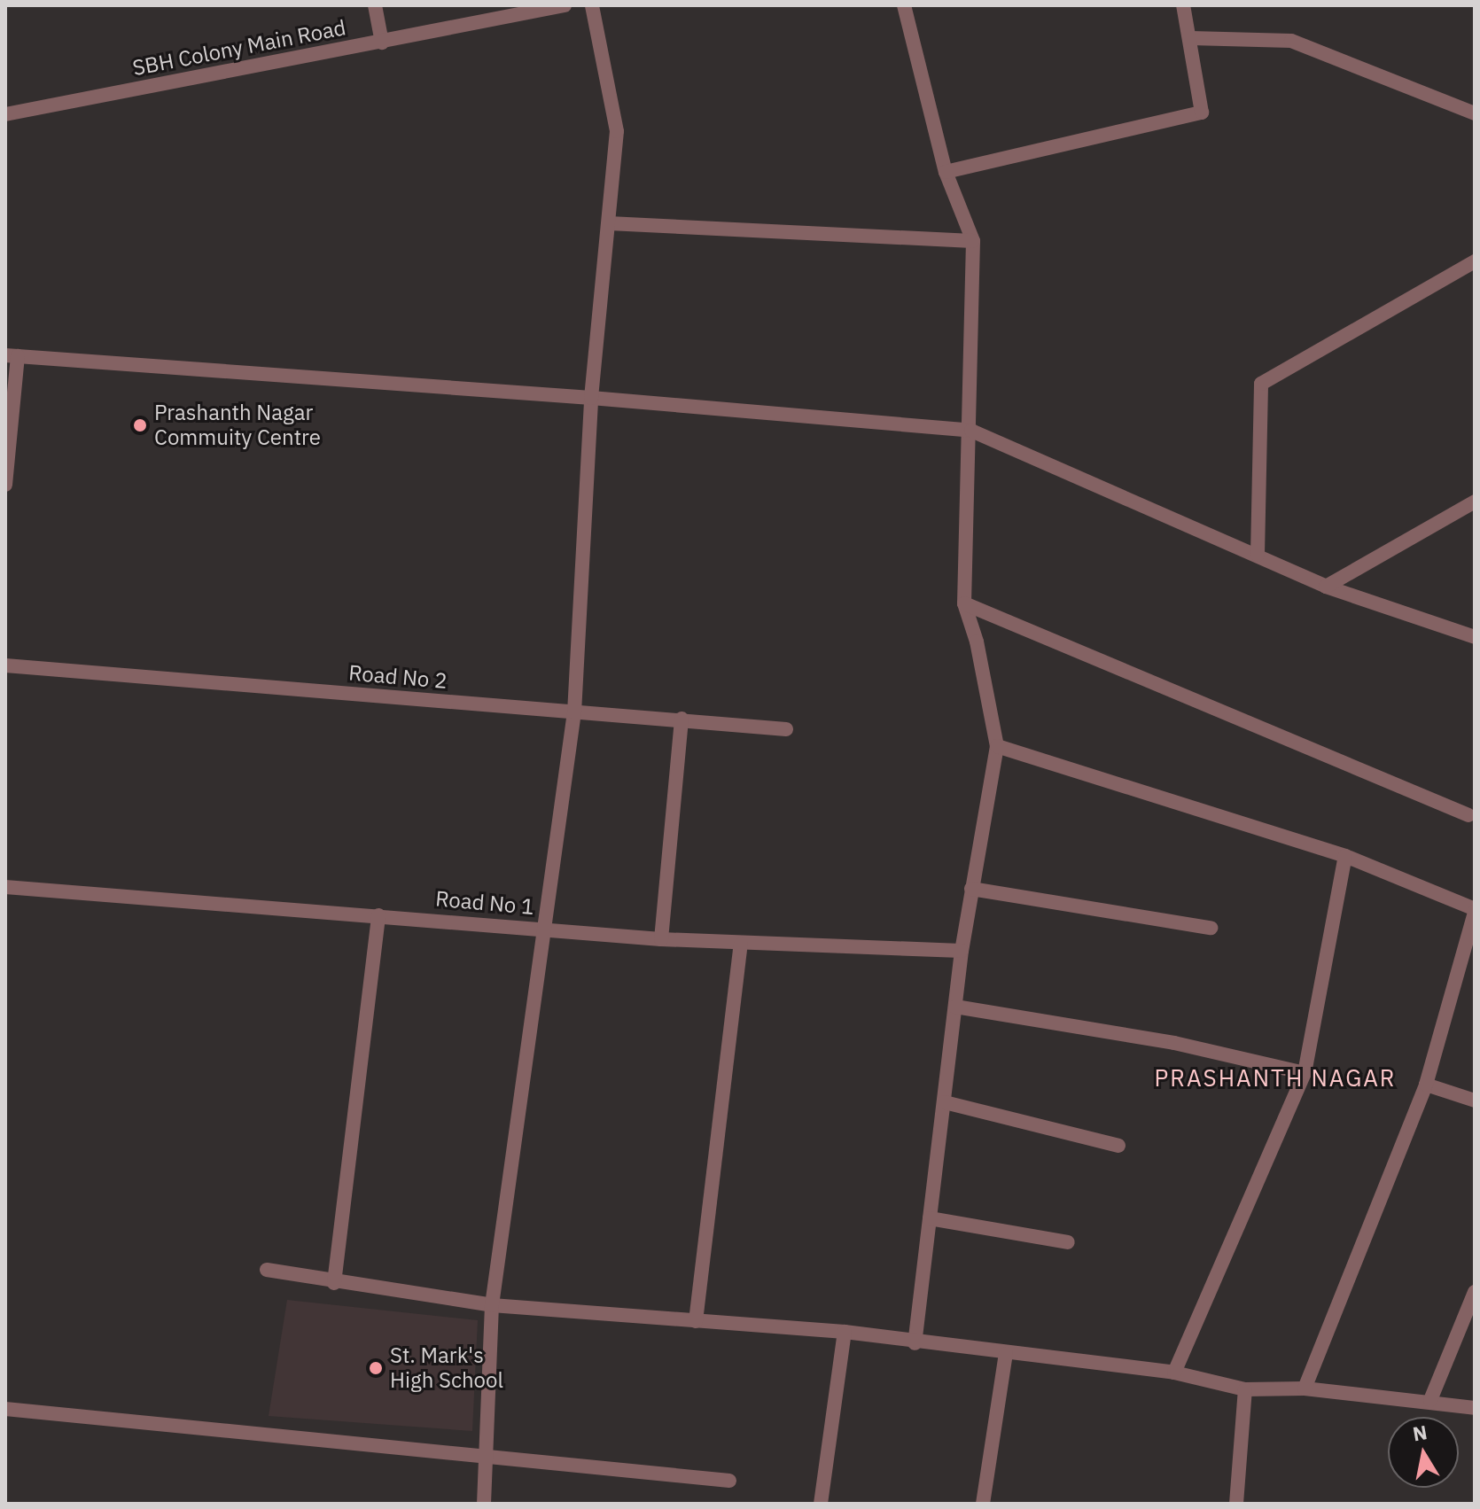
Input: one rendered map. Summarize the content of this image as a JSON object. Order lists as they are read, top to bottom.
{
  "streets": {
    "street": ["SBH Colony Main Road", "Road No 2", "Road No 1"]
  },
  "districts": ["PRASHANTH NAGAR"],
  "places": ["Prashanth Nagar Commuity Centre", "St. Mark's High School"],
  "north": "top"
}
